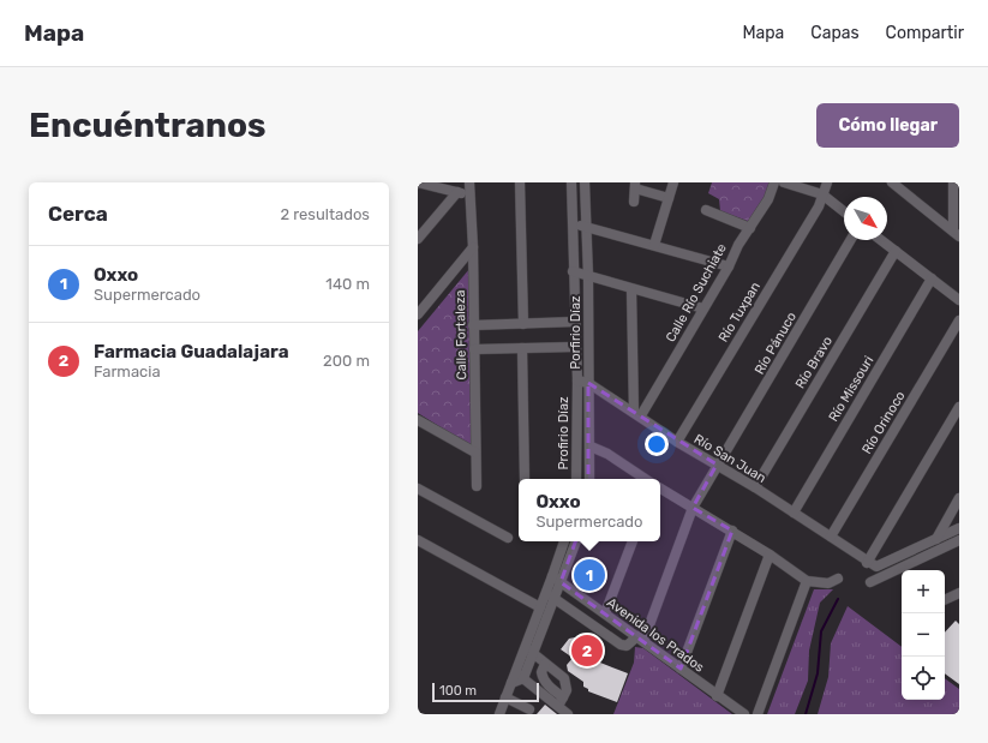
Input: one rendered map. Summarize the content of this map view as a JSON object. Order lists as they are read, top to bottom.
{
  "streets": {
    "street": [
      "Calle Río Suchiate",
      "Río Tuxpan",
      "Porfirio Díaz",
      "Calle Fortaleza",
      "Río Pánuco",
      "Río Bravo",
      "Río Missouri",
      "Río Orinoco",
      "Profirio Díaz",
      "Río San Juan",
      "Avenida los Prados"
    ]
  },
  "crossings": [
    ["Calle Río Suchiate", "Río San Juan"],
    ["Río Tuxpan", "Río San Juan"],
    ["Porfirio Díaz", "Río San Juan"],
    ["Río Pánuco", "Río San Juan"],
    ["Río Pánuco", "Avenida los Prados"],
    ["Río Bravo", "Río San Juan"],
    ["Río Missouri", "Río San Juan"],
    ["Río Orinoco", "Río San Juan"],
    ["Profirio Díaz", "Río San Juan"]
  ],
  "scale_bar": "100 m",
  "north": "bottom right",
  "page": {
    "header": "Mapa",
    "nav": ["Mapa", "Capas", "Compartir"],
    "buttons": "Cómo llegar",
    "title": "Encuéntranos",
    "heading": ["Cerca", "2 resultados"],
    "list": [
      {
        "mark": "1",
        "name": "Oxxo",
        "note": "Supermercado",
        "value": "140 m"
      },
      {
        "mark": "2",
        "name": "Farmacia Guadalajara",
        "note": "Farmacia",
        "value": "200 m"
      }
    ],
    "popup": ["Oxxo", "Supermercado"],
    "pins": ["1", "2"],
    "map_buttons": ["+", "−"],
    "scale": "100 m"
  }
}
